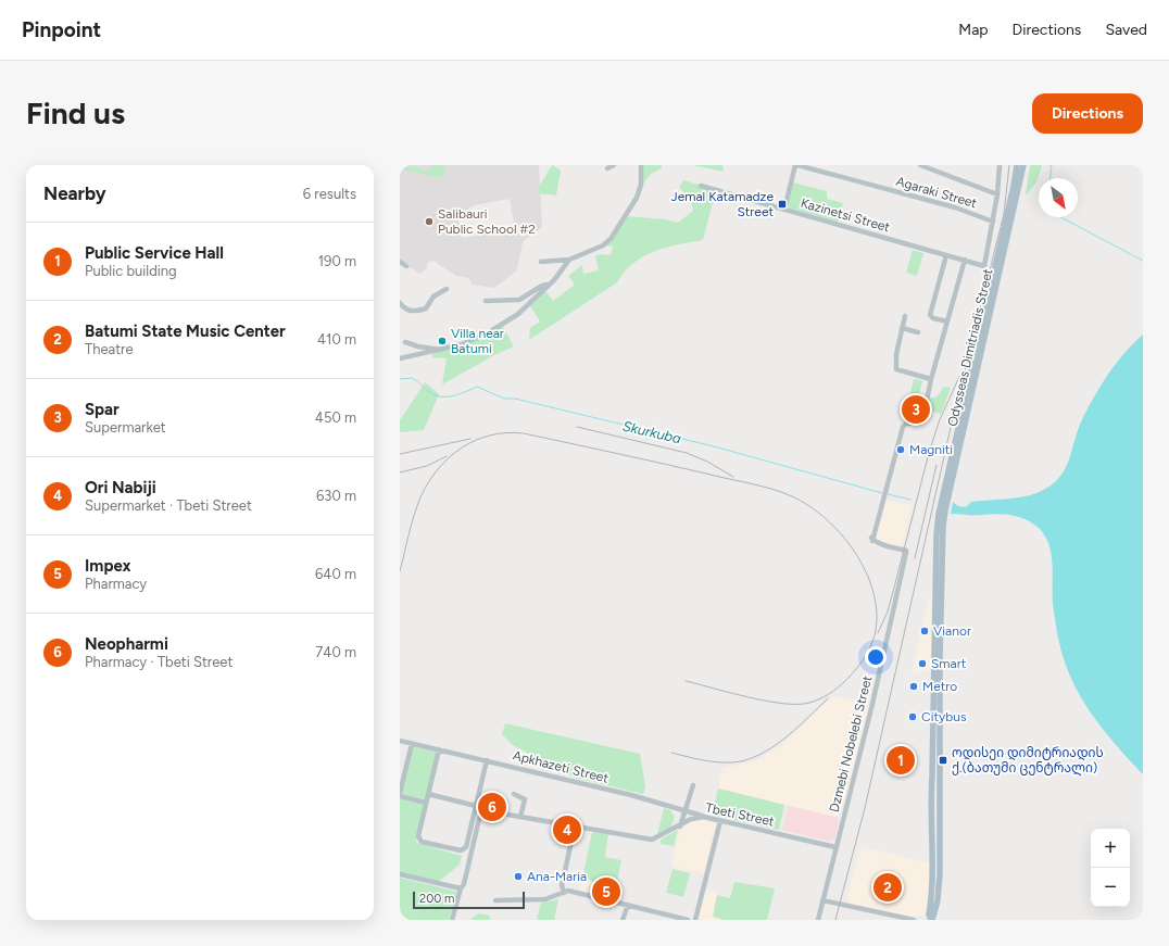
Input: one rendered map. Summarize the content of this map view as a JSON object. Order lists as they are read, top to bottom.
{
  "streets": {
    "main road": ["Odysseas Dimitriadis Street"],
    "street": [
      "Agaraki Street",
      "Kazinetsi Street",
      "Dzmebi Nobelebi Street",
      "Apkhazeti Street",
      "Tbeti Street"
    ]
  },
  "crossings": [
    ["Agaraki Street", "Kazinetsi Street"],
    ["Kazinetsi Street", "Dzmebi Nobelebi Street"],
    ["Dzmebi Nobelebi Street", "Tbeti Street"],
    ["Apkhazeti Street", "Tbeti Street"]
  ],
  "water": ["Skurkuba"],
  "places": {
    "transit": ["Jemal Katamadze Street", "ოდისეი დიმიტრიადის ქ.(ბათუმი ცენტრალი)"],
    "other": [
      "Salibauri Public School #2",
      "Villa near Batumi",
      "Magniti",
      "Vianor",
      "Smart",
      "Metro",
      "Citybus",
      "Ana-Maria"
    ]
  },
  "scale_bar": "200 m",
  "north": "bottom right",
  "page": {
    "header": "Pinpoint",
    "nav": ["Map", "Directions", "Saved"],
    "buttons": "Directions",
    "title": "Find us",
    "heading": ["Nearby", "6 results"],
    "list": [
      {
        "mark": "1",
        "name": "Public Service Hall",
        "note": "Public building",
        "value": "190 m"
      },
      {
        "mark": "2",
        "name": "Batumi State Music Center",
        "note": "Theatre",
        "value": "410 m"
      },
      {
        "mark": "3",
        "name": "Spar",
        "note": "Supermarket",
        "value": "450 m"
      },
      {
        "mark": "4",
        "name": "Ori Nabiji",
        "note": "Supermarket · Tbeti Street",
        "value": "630 m"
      },
      {
        "mark": "5",
        "name": "Impex",
        "note": "Pharmacy",
        "value": "640 m"
      },
      {
        "mark": "6",
        "name": "Neopharmi",
        "note": "Pharmacy · Tbeti Street",
        "value": "740 m"
      }
    ],
    "pins": [
      "3",
      "1",
      "6",
      "4",
      "2",
      "5"
    ],
    "map_buttons": ["+", "−"],
    "scale": "200 m"
  }
}
